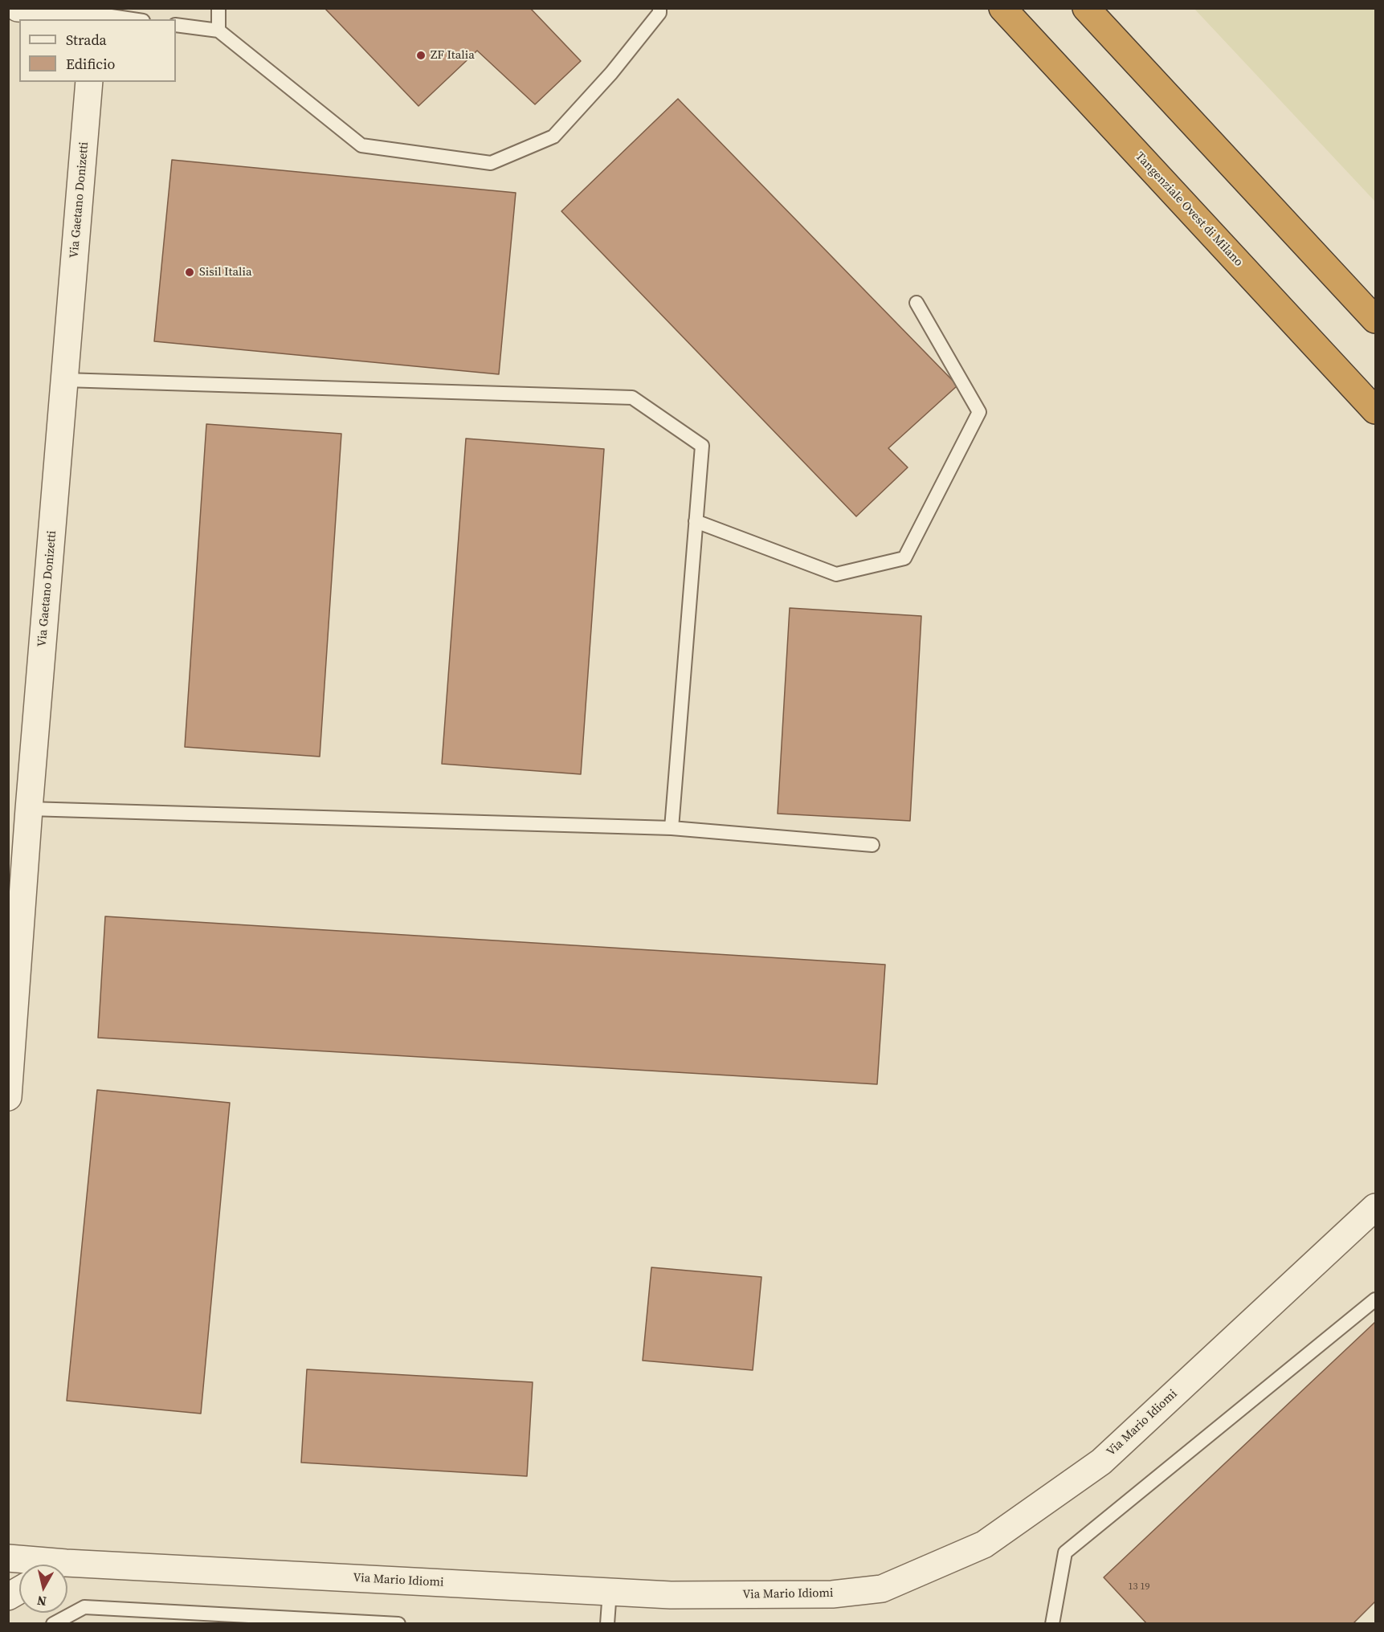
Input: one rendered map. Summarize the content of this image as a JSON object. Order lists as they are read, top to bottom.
{
  "streets": {
    "highway": ["Tangenziale Ovest di Milano"],
    "street": ["Via Gaetano Donizetti", "Via Mario Idiomi"]
  },
  "places": ["ZF Italia", "Sisil Italia"],
  "house_numbers": ["13 19"],
  "legend": ["Strada", "Edificio"],
  "north": "bottom"
}
